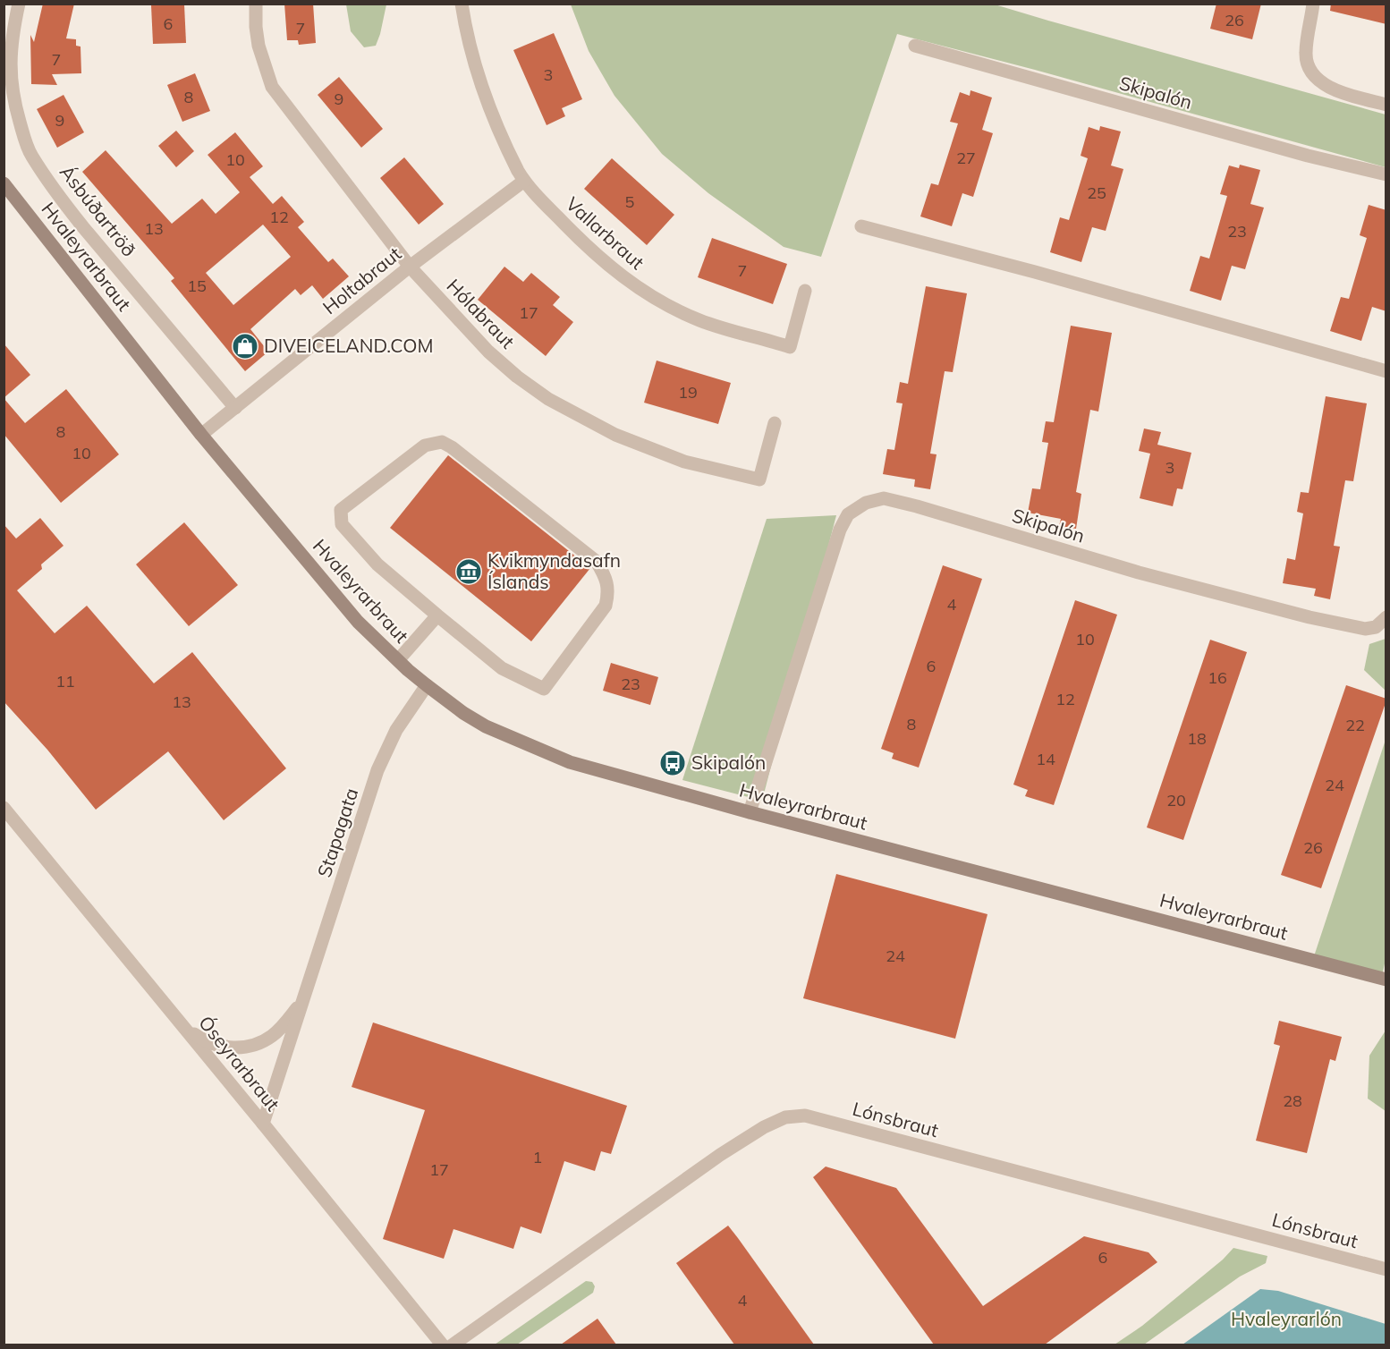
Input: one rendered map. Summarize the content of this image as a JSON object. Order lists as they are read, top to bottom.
{
  "streets": {
    "street": [
      "Skipalón",
      "Ásbúðartröð",
      "Vallarbraut",
      "Hvaleyrarbraut",
      "Holtabraut",
      "Hólabraut",
      "Stapagata",
      "Óseyrarbraut",
      "Lónsbraut"
    ]
  },
  "crossings": [
    ["Skipalón", "Hvaleyrarbraut"],
    ["Ásbúðartröð", "Holtabraut"],
    ["Vallarbraut", "Holtabraut"],
    ["Hvaleyrarbraut", "Holtabraut"],
    ["Hvaleyrarbraut", "Stapagata"],
    ["Holtabraut", "Hólabraut"],
    ["Stapagata", "Óseyrarbraut"]
  ],
  "parks": ["Hvaleyrarlón"],
  "places": {
    "shop": ["DIVEICELAND.COM"],
    "museum": ["Kvikmyndasafn Íslands"],
    "bus stop": ["Skipalón"]
  },
  "house_numbers": [
    "26",
    "6",
    "7",
    "7",
    "3",
    "8",
    "9",
    "9",
    "27",
    "10",
    "25",
    "5",
    "12",
    "13",
    "23",
    "7",
    "15",
    "17",
    "19",
    "8",
    "10",
    "3",
    "4",
    "10",
    "6",
    "16",
    "11",
    "23",
    "12",
    "13",
    "8",
    "22",
    "18",
    "14",
    "24",
    "20",
    "26",
    "24",
    "28",
    "1",
    "17",
    "6",
    "4"
  ]
}
